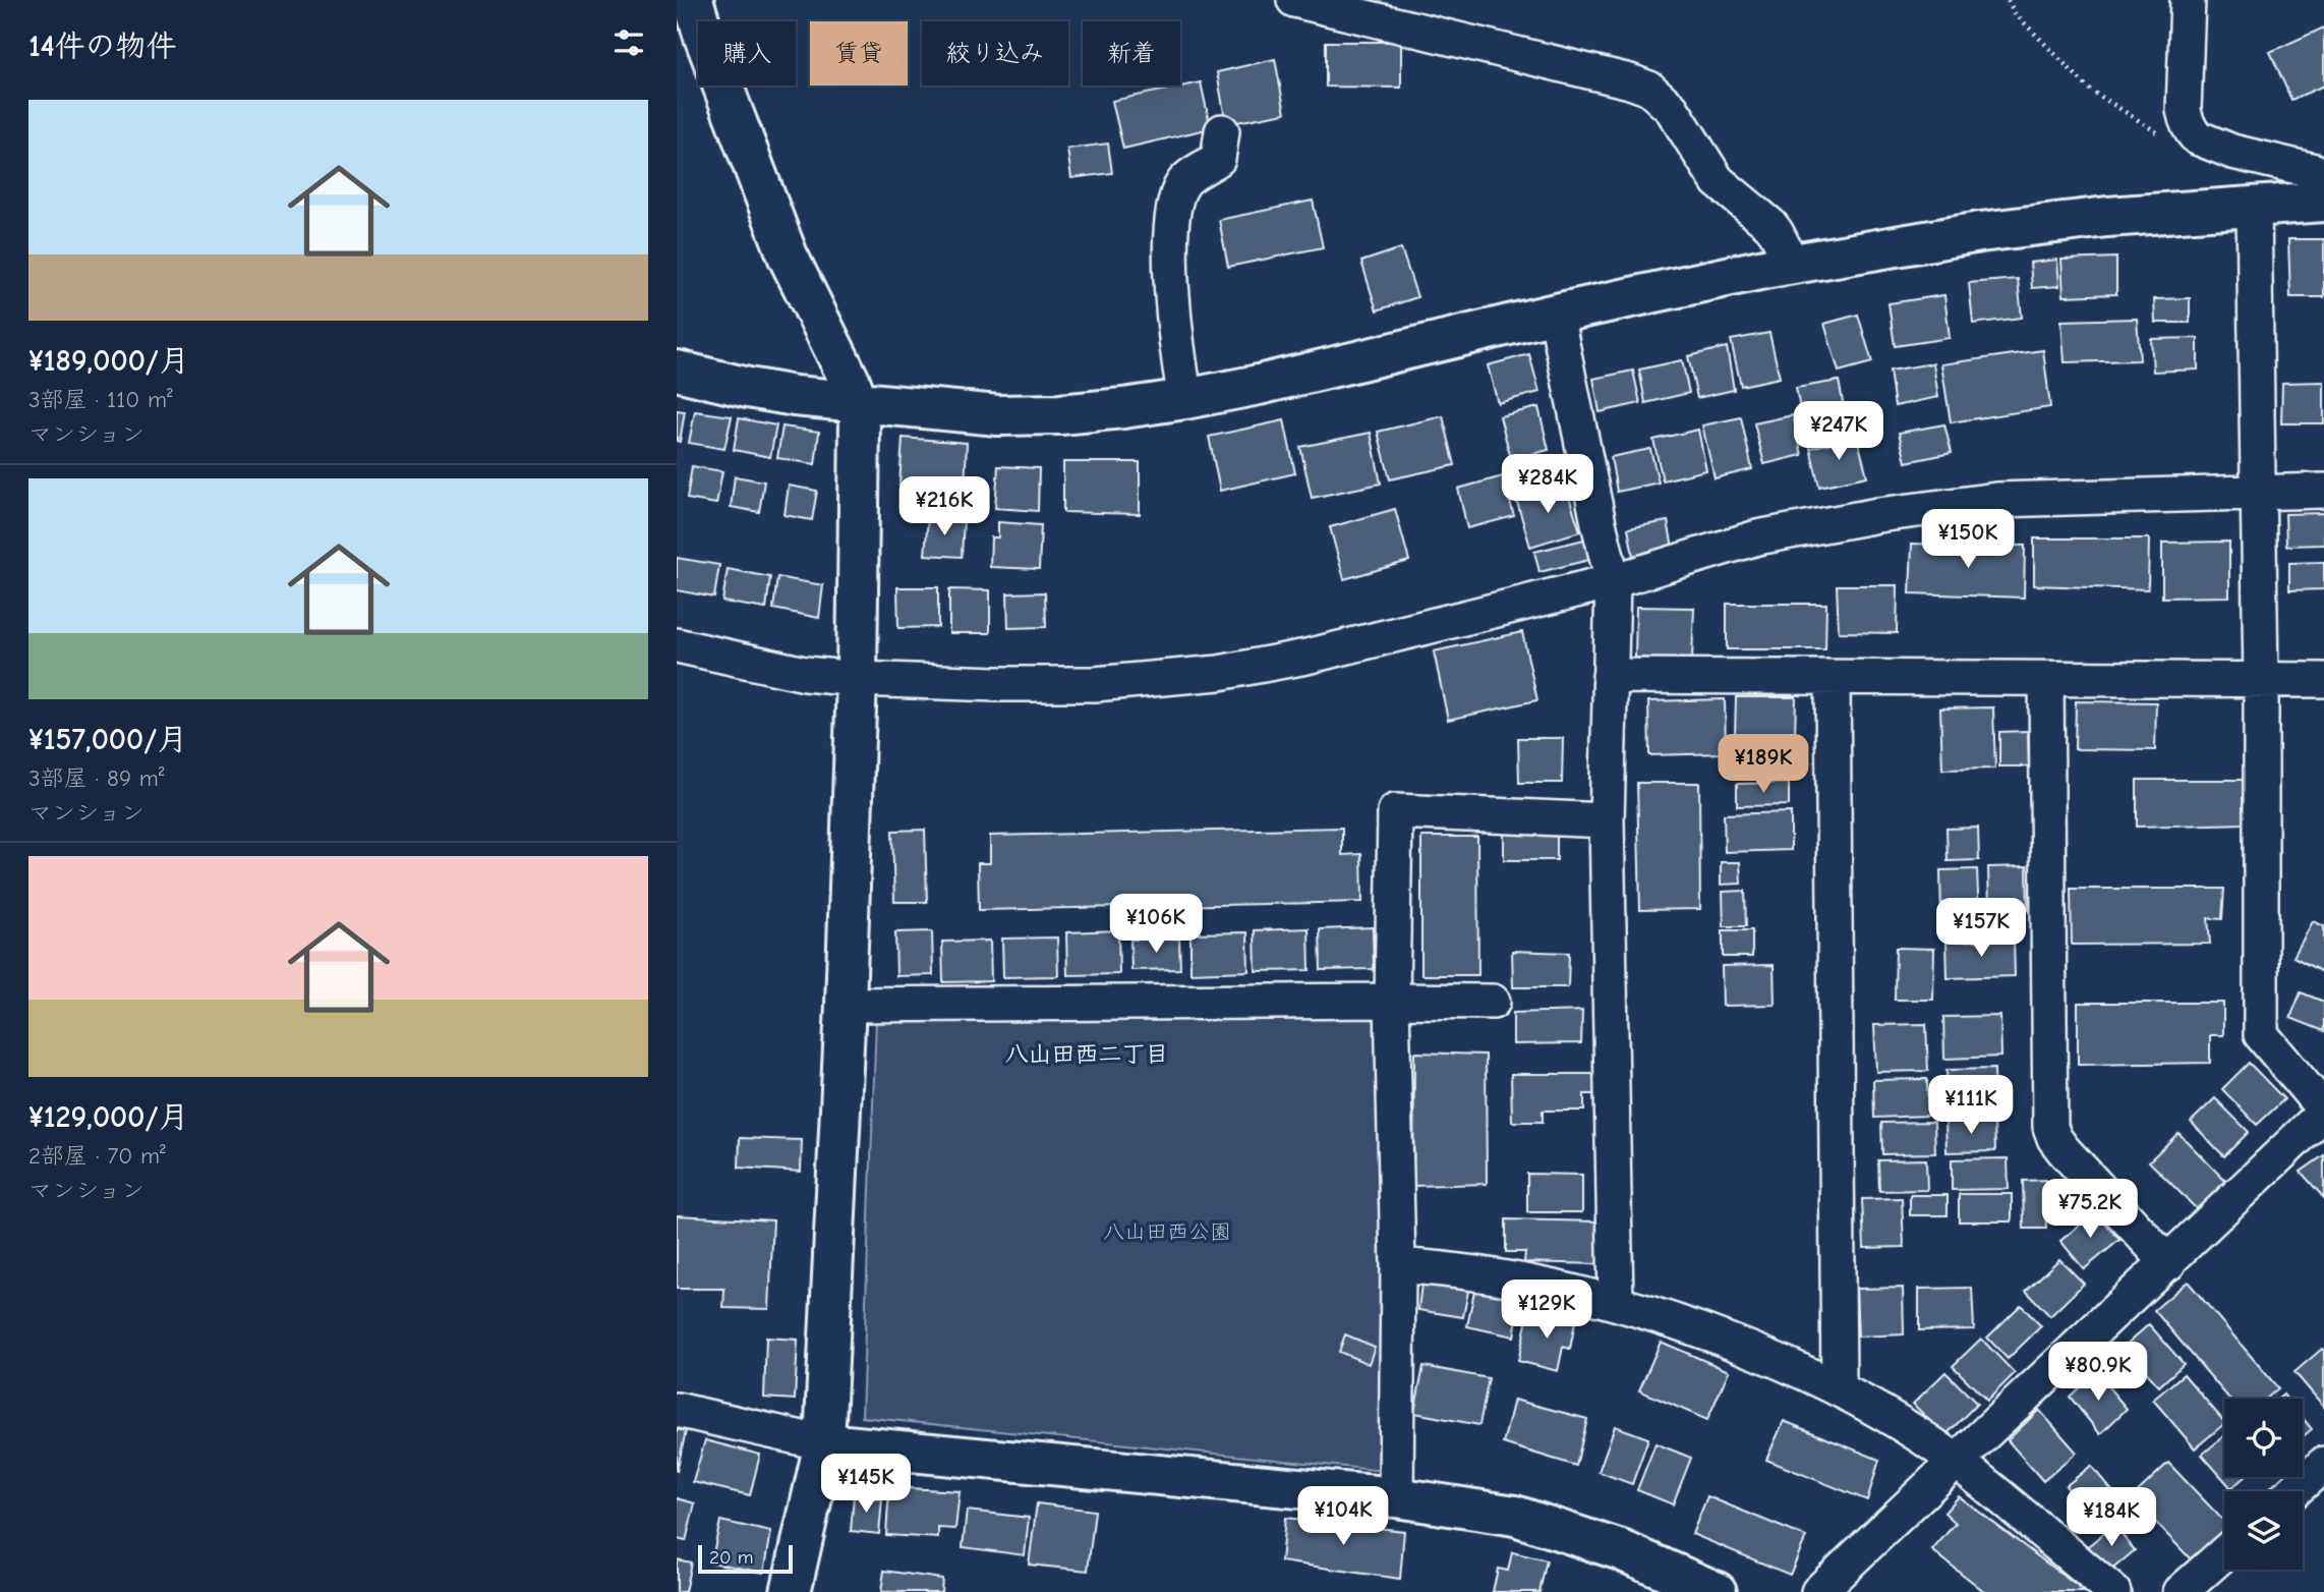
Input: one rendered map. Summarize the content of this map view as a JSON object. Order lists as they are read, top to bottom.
{
  "districts": ["八山田西二丁目"],
  "parks": ["八山田西公園"],
  "scale_bar": "20 m",
  "page": {
    "heading": "14件の物件",
    "chip": [
      "購入",
      "賃貸",
      "絞り込み",
      "新着"
    ],
    "list": [
      {
        "name": "¥189,000/月",
        "note": "3部屋 · 110 m² · マンション"
      },
      {
        "name": "¥157,000/月",
        "note": "3部屋 · 89 m² · マンション"
      },
      {
        "name": "¥129,000/月",
        "note": "2部屋 · 70 m² · マンション"
      }
    ],
    "price": [
      "¥247K",
      "¥284K",
      "¥216K",
      "¥150K",
      "¥189K",
      "¥106K",
      "¥157K",
      "¥111K",
      "¥75.2K",
      "¥129K",
      "¥80.9K",
      "¥145K",
      "¥104K",
      "¥184K"
    ],
    "scale": "20 m"
  }
}
